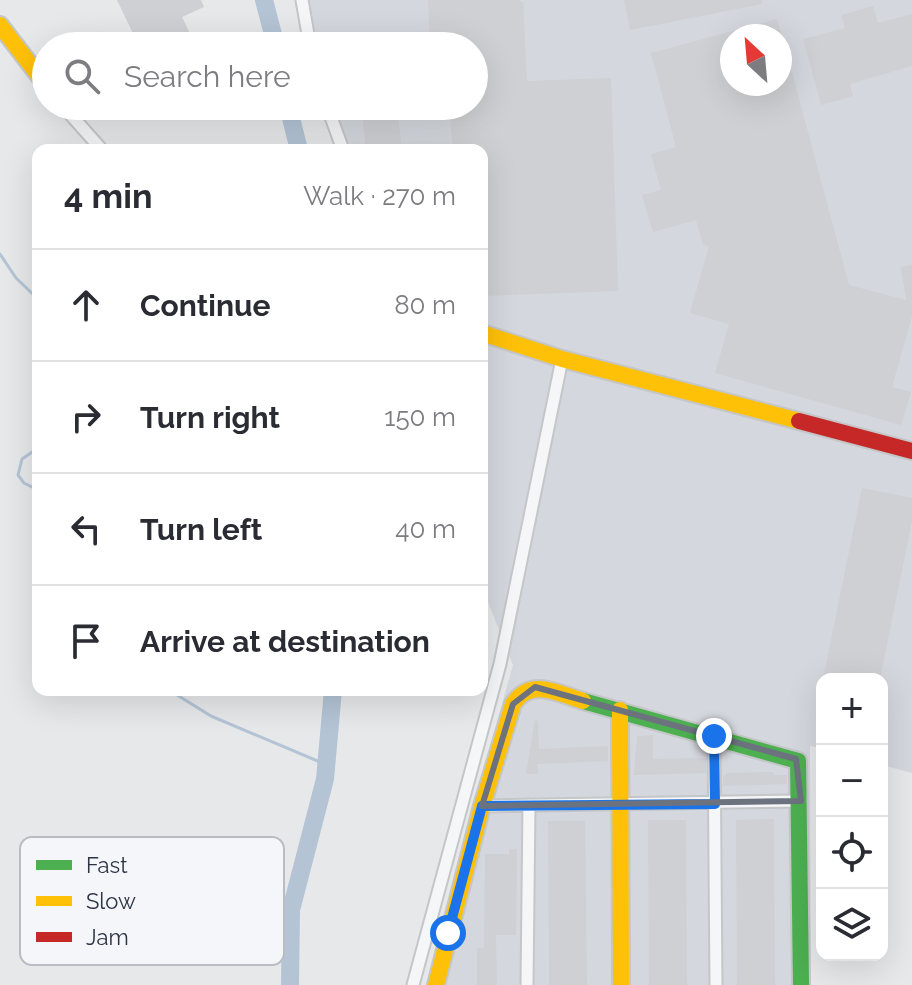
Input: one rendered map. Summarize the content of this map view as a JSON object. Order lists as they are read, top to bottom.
{
  "legend": ["Fast", "Slow", "Jam"],
  "north": "top left",
  "page": {
    "search": "Search here",
    "heading": ["4 min", "Walk · 270 m"],
    "list": [
      ["Continue", "80 m"],
      ["Turn right", "150 m"],
      ["Turn left", "40 m"],
      "Arrive at destination"
    ],
    "map_buttons": ["+", "−"]
  }
}
